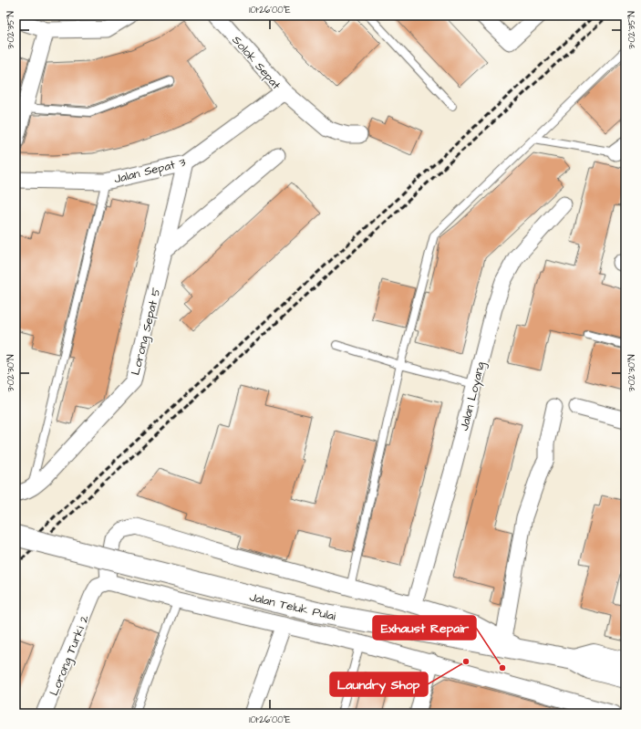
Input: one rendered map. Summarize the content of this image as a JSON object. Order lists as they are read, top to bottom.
{
  "streets": {
    "main road": ["Jalan Teluk Pulai"],
    "street": [
      "Solok Sepat",
      "Jalan Sepat 3",
      "Lorong Sepat 5",
      "Jalan Loyang",
      "Lorong Turki 2"
    ]
  },
  "crossings": [
    ["Solok Sepat", "Jalan Sepat 3"],
    ["Jalan Sepat 3", "Lorong Sepat 5"]
  ],
  "places": ["Laundry Shop", "Exhaust Repair"],
  "coordinates": ["101°26'00\"E", "3°02'35\"N", "3°02'30\"N"]
}
